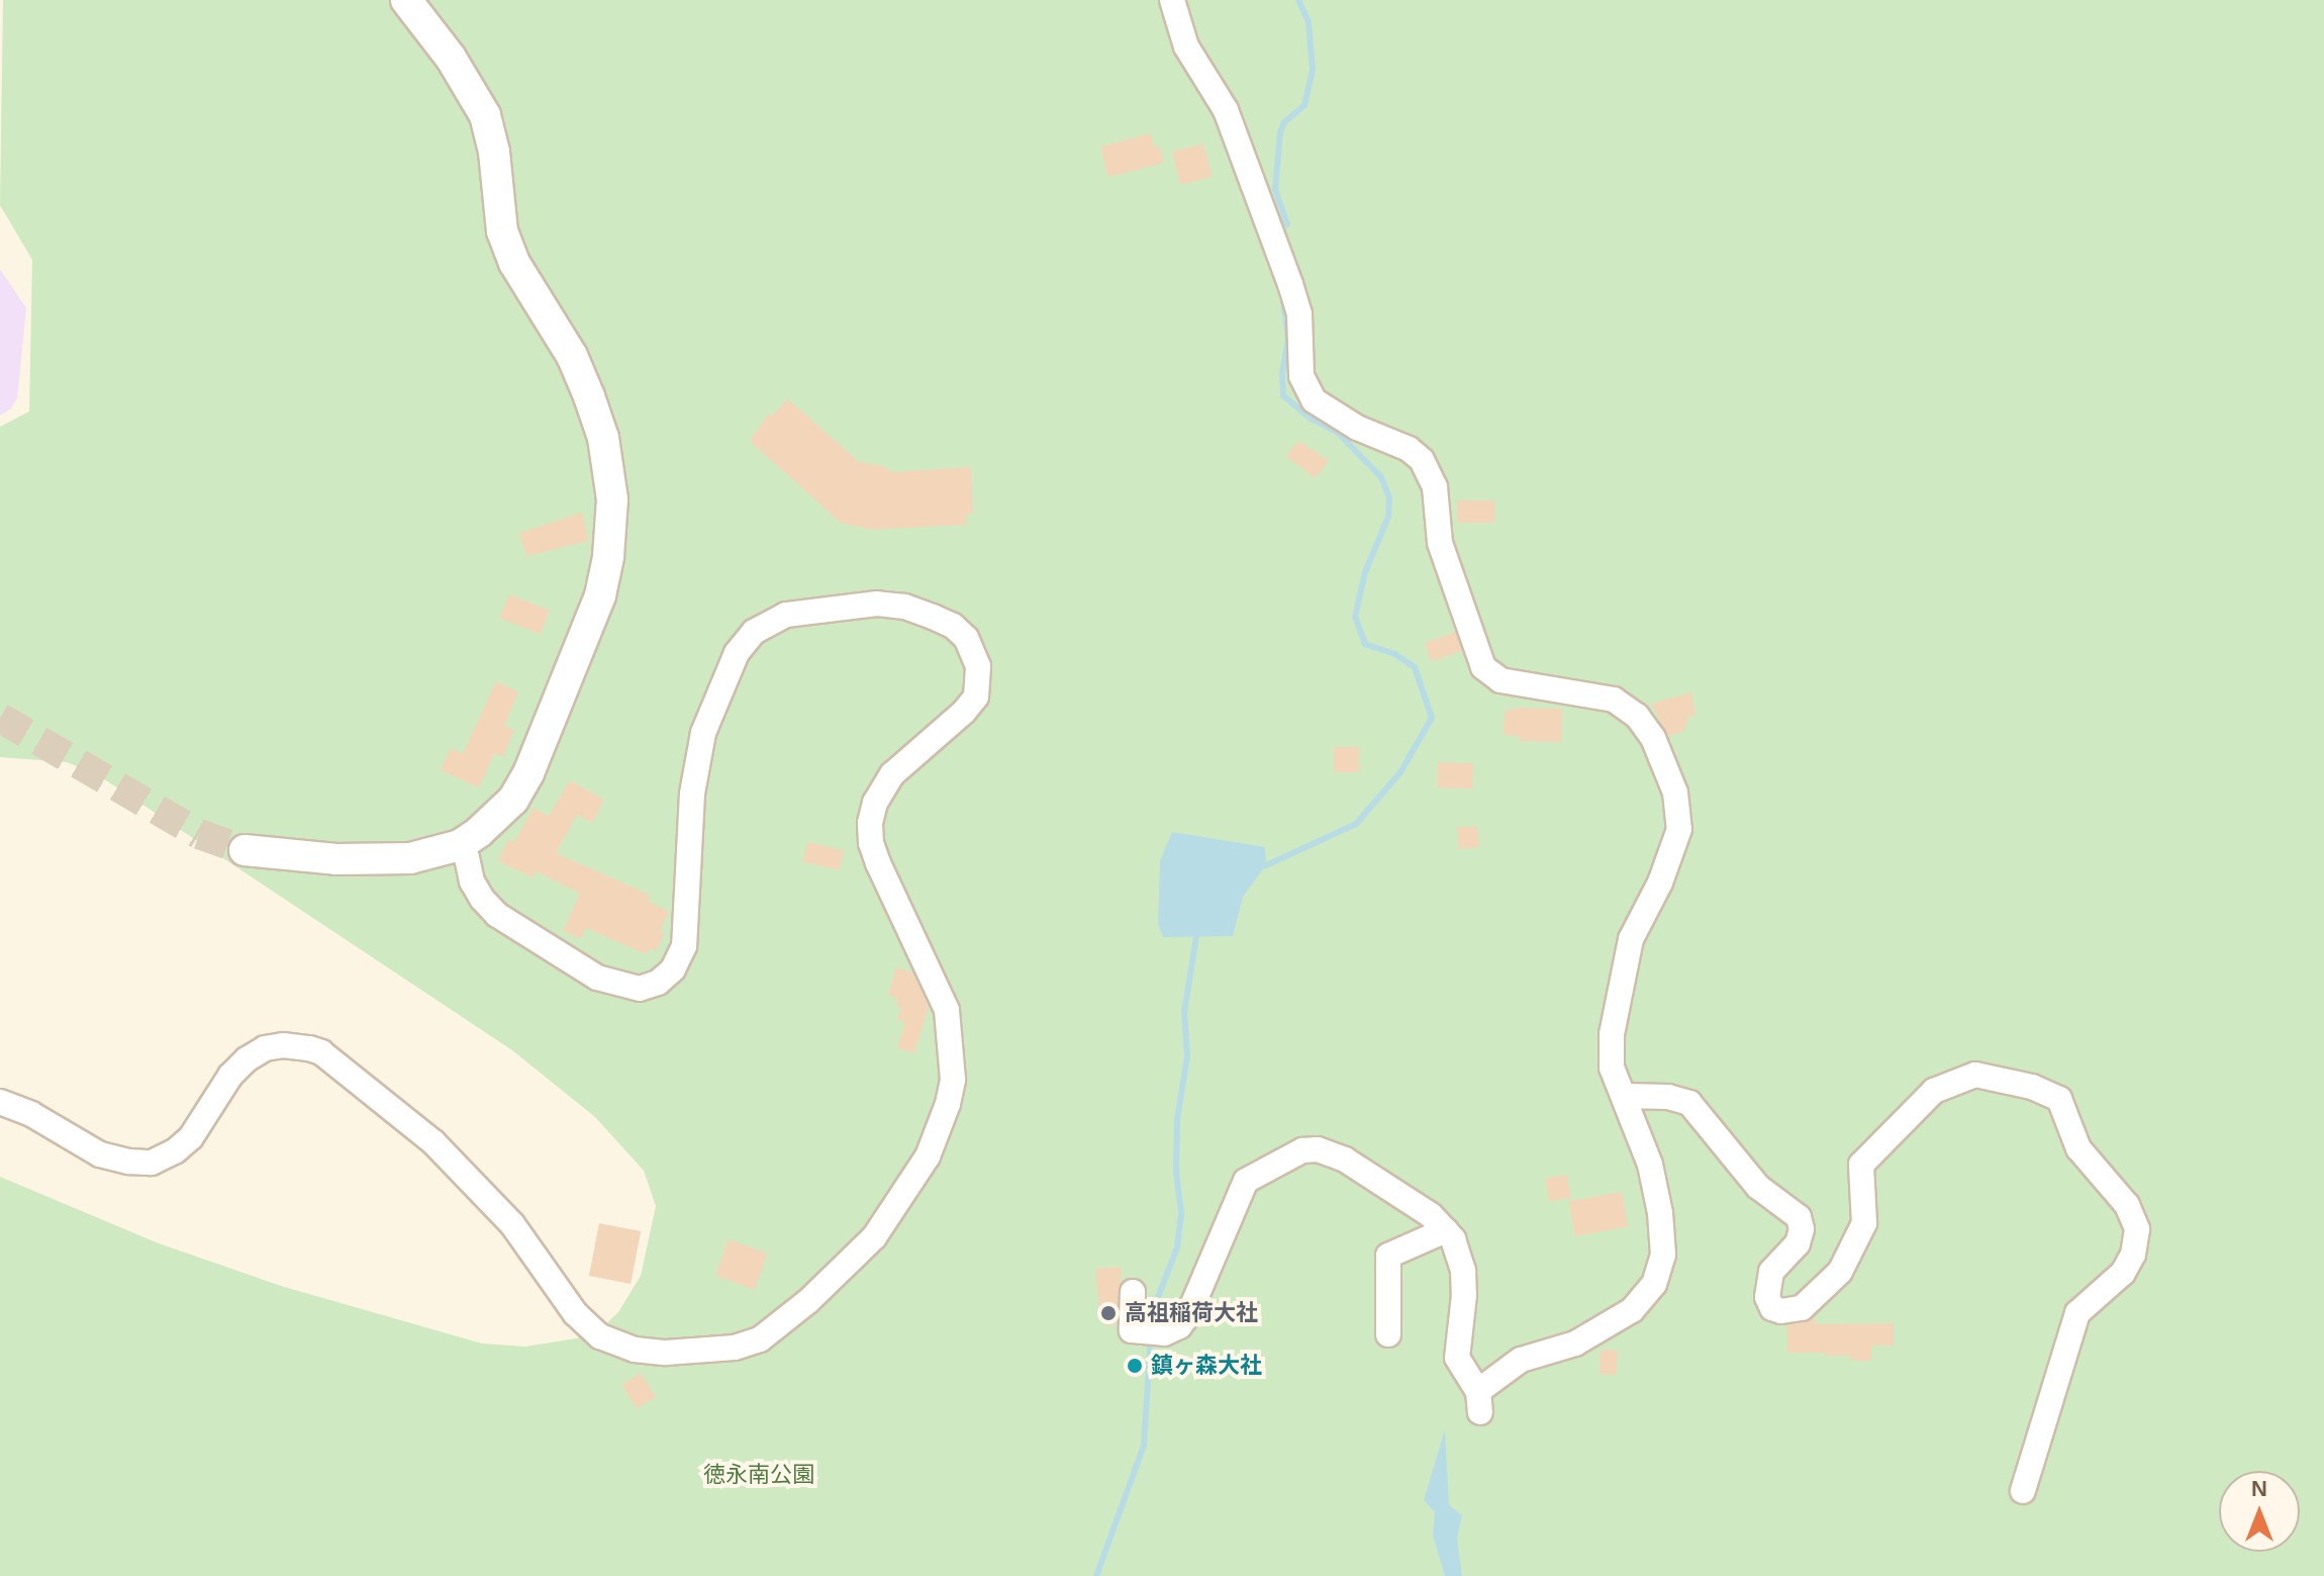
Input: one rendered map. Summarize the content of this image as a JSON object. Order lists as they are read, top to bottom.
{
  "parks": ["徳永南公園"],
  "places": ["高祖稲荷大社", "鎮ヶ森大社"],
  "north": "top"
}
